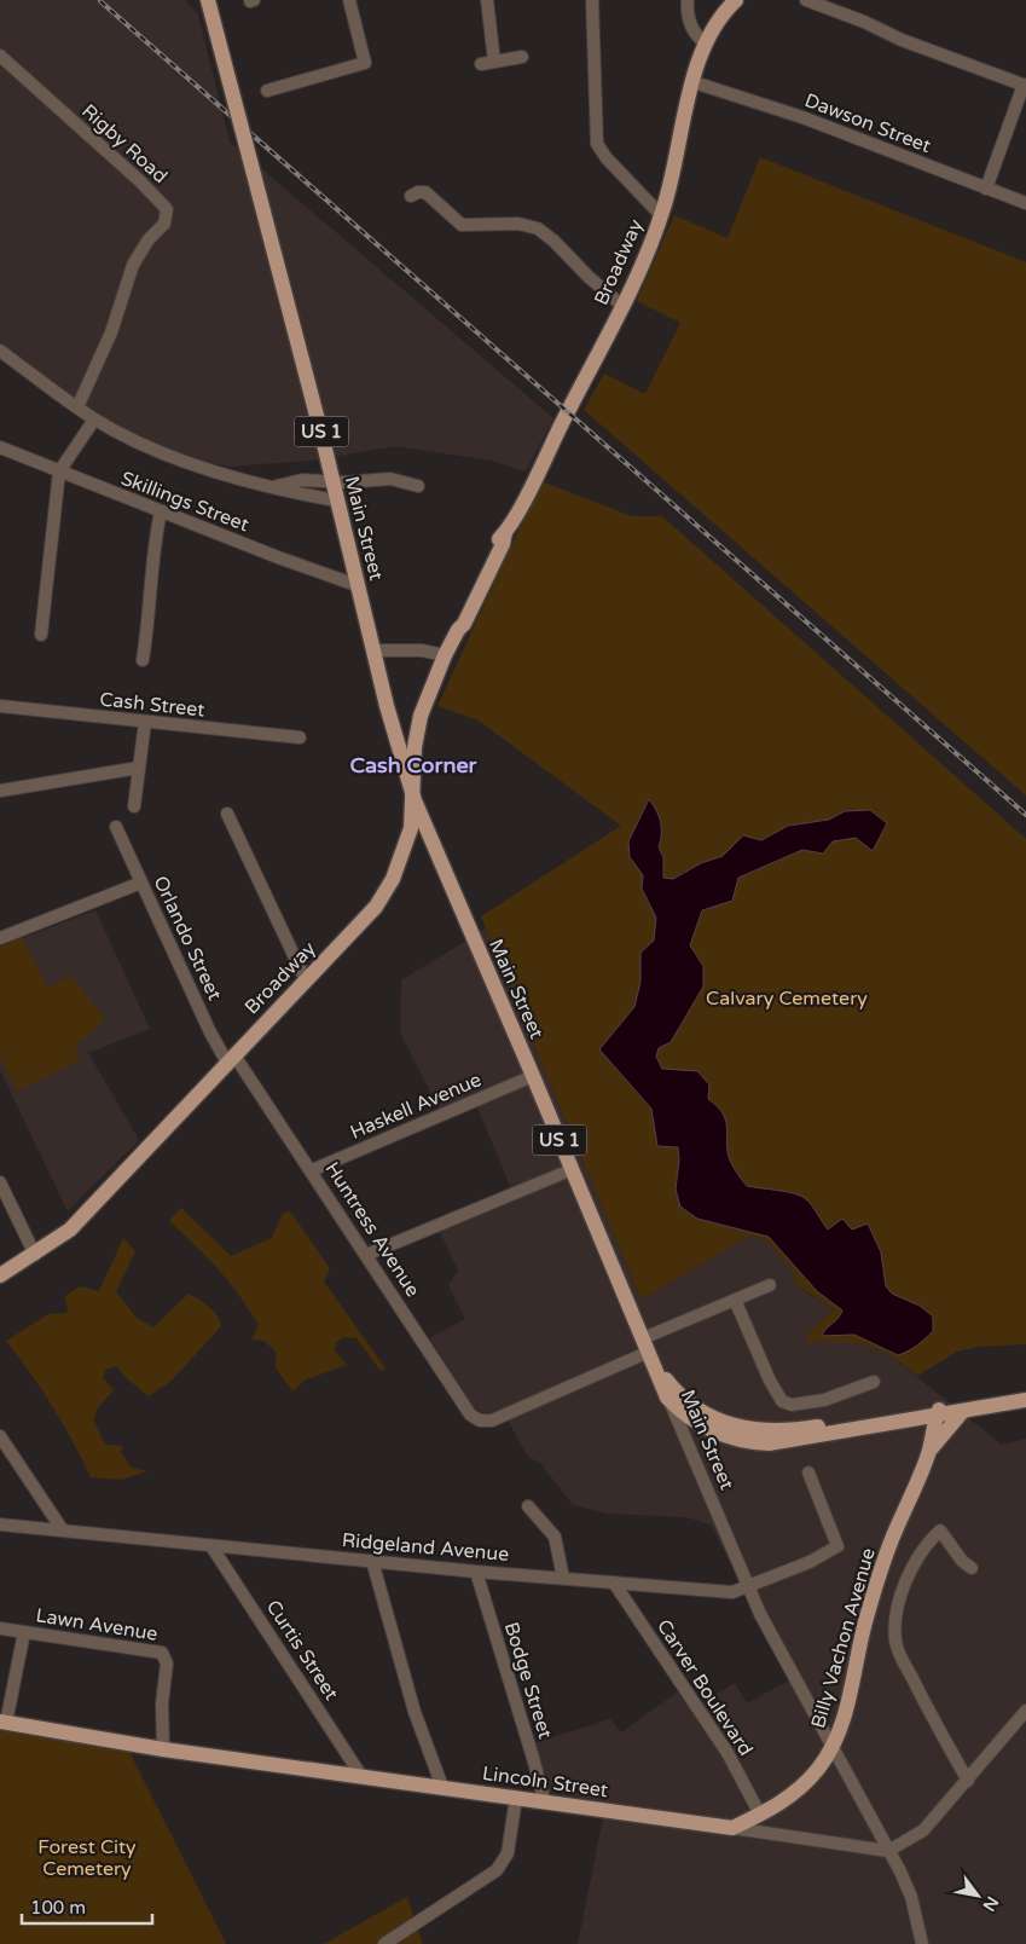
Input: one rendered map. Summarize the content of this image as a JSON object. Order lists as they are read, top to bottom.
{
  "streets": {
    "main road": [
      "Broadway",
      "US 1",
      "Main Street",
      "Billy Vachon Avenue",
      "Lincoln Street"
    ],
    "street": [
      "Dawson Street",
      "Rigby Road",
      "Skillings Street",
      "Cash Street",
      "Orlando Street",
      "Haskell Avenue",
      "Huntress Avenue",
      "Ridgeland Avenue",
      "Lawn Avenue",
      "Curtis Street",
      "Bodge Street",
      "Carver Boulevard"
    ]
  },
  "crossings": [
    ["Dawson Street", "Broadway"],
    ["Broadway", "Main Street"],
    ["Broadway", "Orlando Street"],
    ["Broadway", "Huntress Avenue"],
    ["US 1", "Main Street"],
    ["US 1", "Huntress Avenue"],
    ["US 1", "Billy Vachon Avenue"],
    ["Skillings Street", "Main Street"],
    ["Main Street", "Haskell Avenue"],
    ["Main Street", "Huntress Avenue"],
    ["Main Street", "Ridgeland Avenue"],
    ["Main Street", "Billy Vachon Avenue"],
    ["Main Street", "Lincoln Street"],
    ["Orlando Street", "Huntress Avenue"],
    ["Haskell Avenue", "Huntress Avenue"],
    ["Ridgeland Avenue", "Curtis Street"],
    ["Ridgeland Avenue", "Bodge Street"],
    ["Ridgeland Avenue", "Carver Boulevard"],
    ["Lawn Avenue", "Lincoln Street"],
    ["Billy Vachon Avenue", "Carver Boulevard"],
    ["Billy Vachon Avenue", "Lincoln Street"],
    ["Curtis Street", "Lincoln Street"],
    ["Bodge Street", "Lincoln Street"]
  ],
  "districts": ["Cash Corner"],
  "parks": ["Calvary Cemetery", "Forest City Cemetery"],
  "scale_bar": "100 m",
  "north": "bottom right"
}
